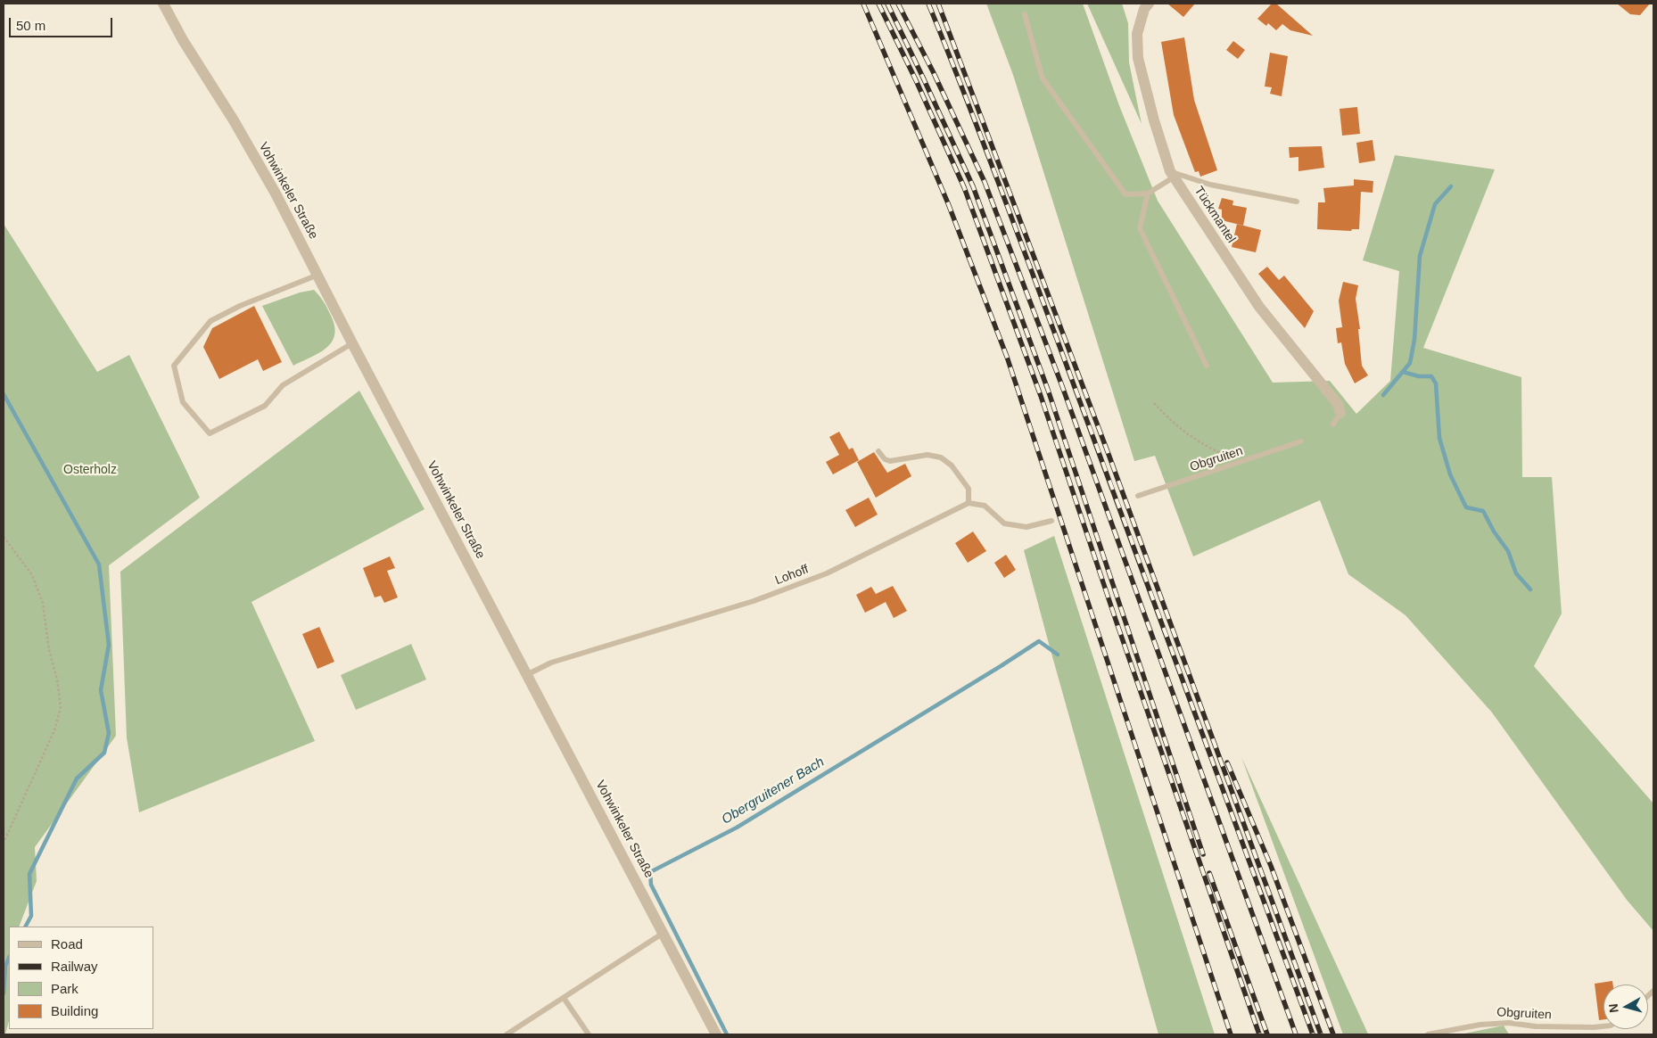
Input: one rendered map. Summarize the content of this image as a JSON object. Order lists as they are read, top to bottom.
{
  "streets": {
    "street": ["Vohwinkeler Straße", "Tückmantel"],
    "lane": ["Obgruiten", "Lohoff"]
  },
  "crossings": [
    ["Vohwinkeler Straße", "Lohoff"]
  ],
  "water": ["Obergruitener Bach"],
  "parks": ["Osterholz"],
  "legend": [
    "Road",
    "Railway",
    "Park",
    "Building"
  ],
  "scale_bar": "50 m",
  "north": "left"
}
